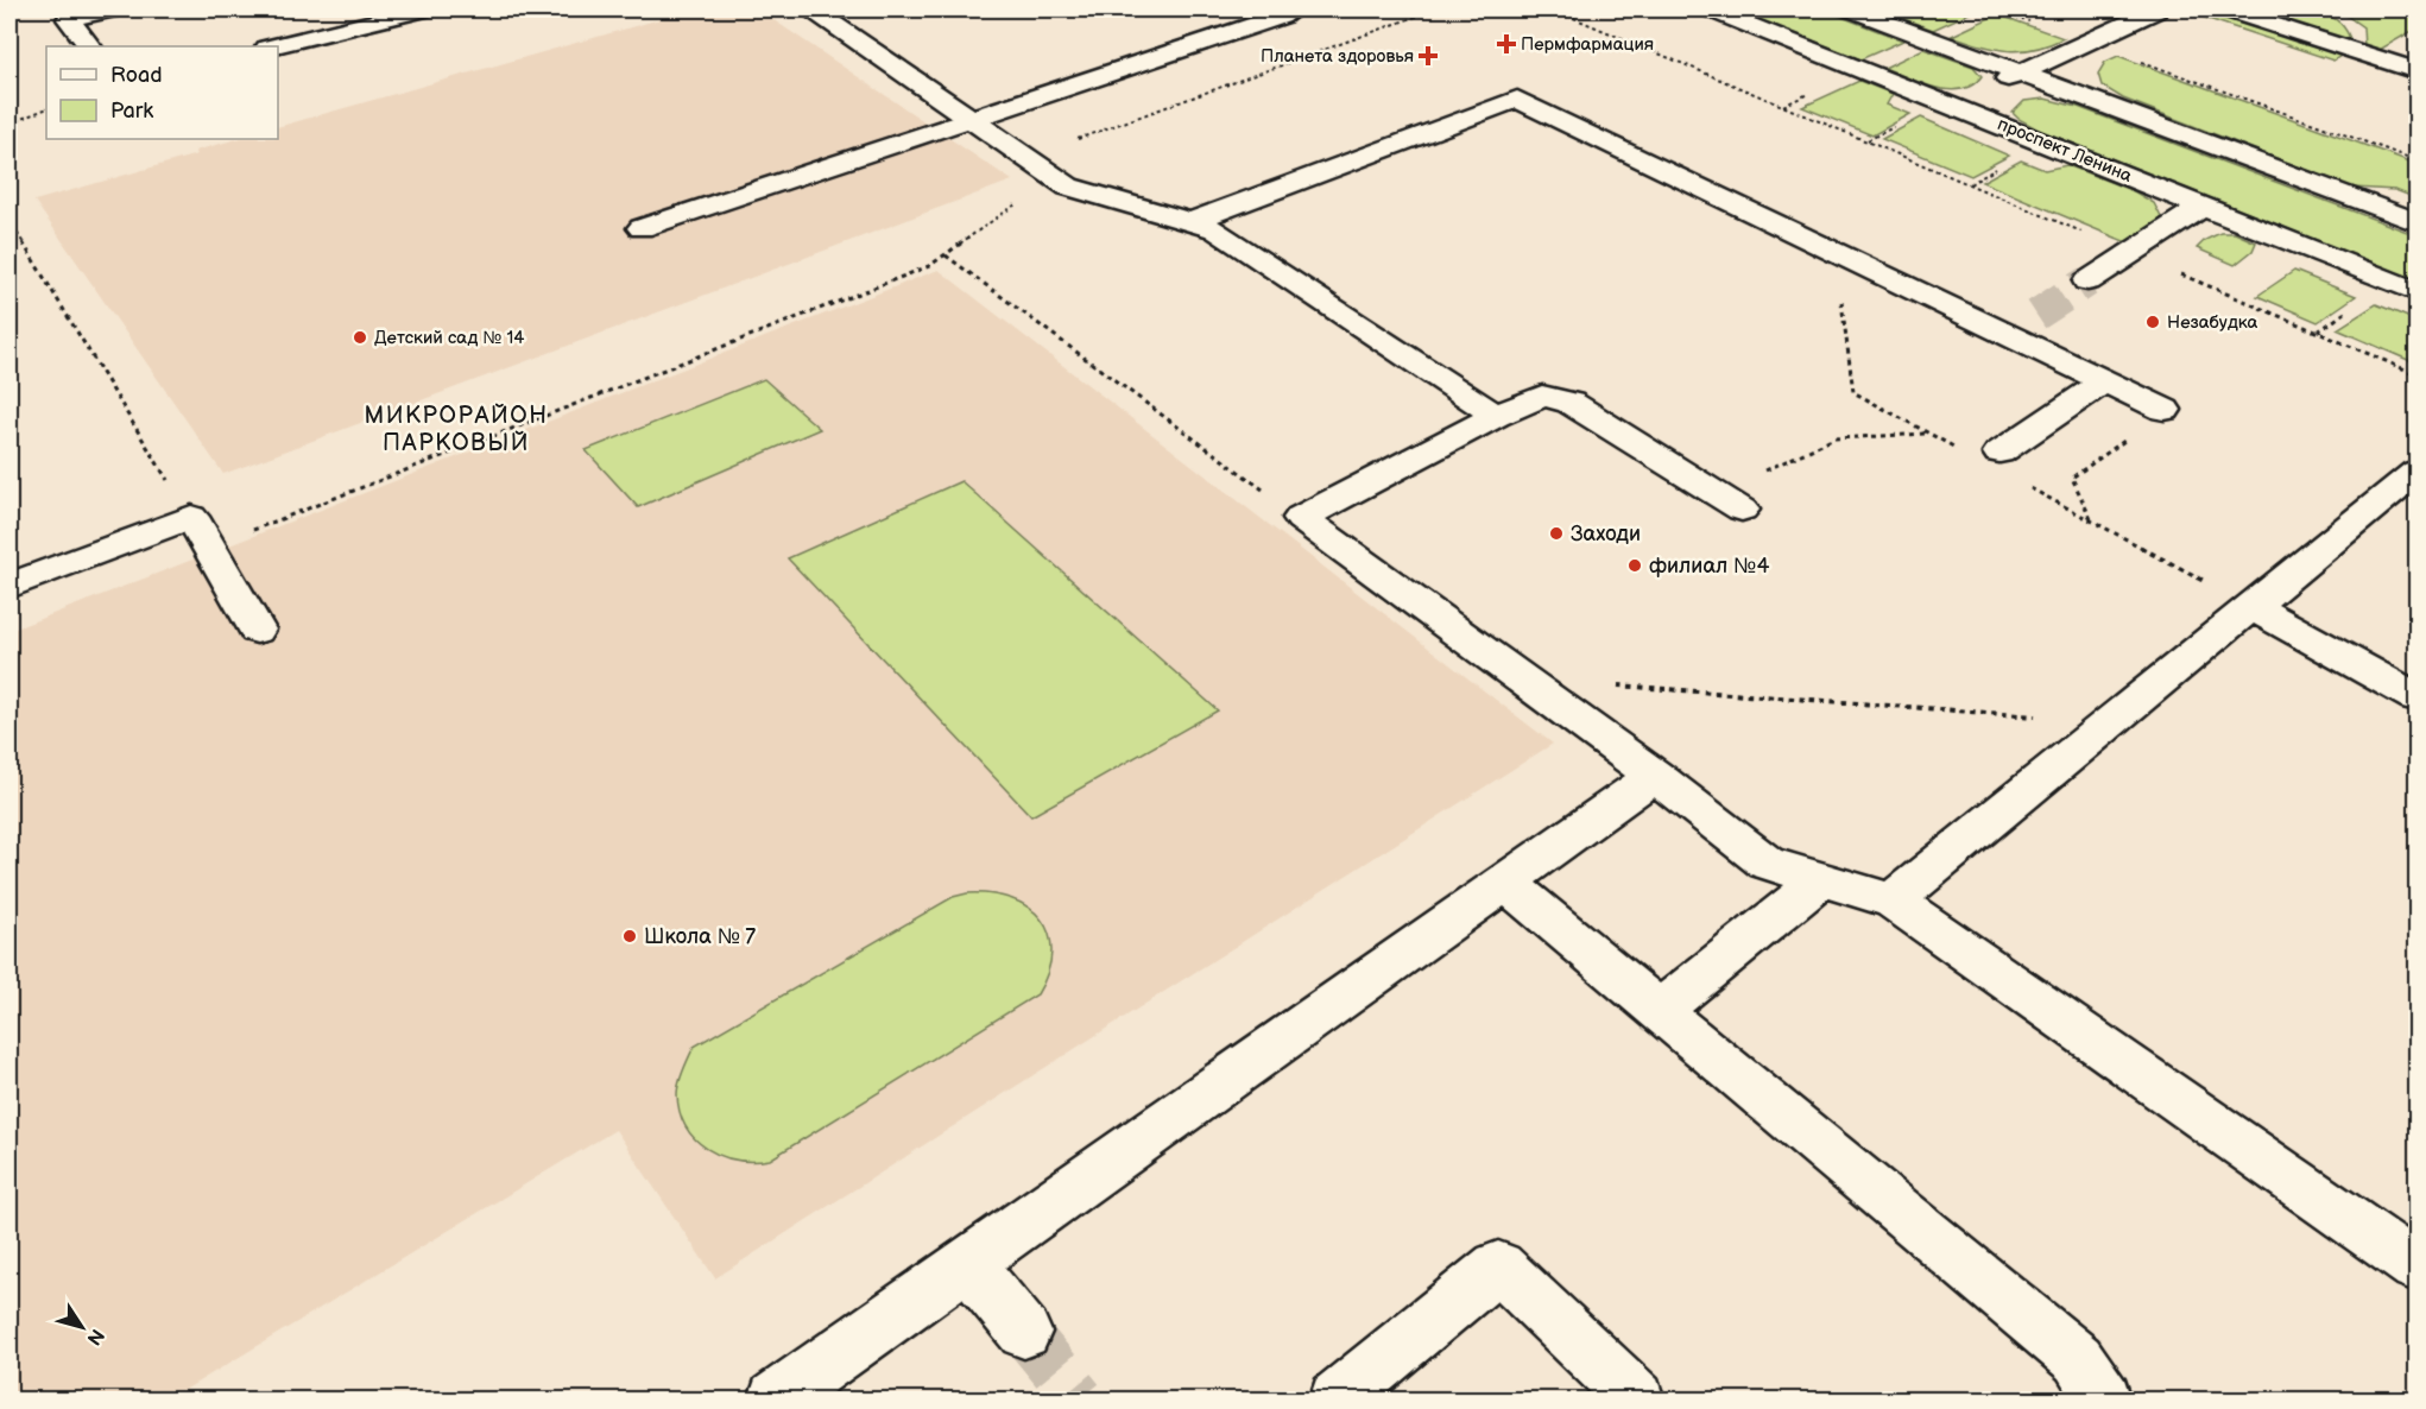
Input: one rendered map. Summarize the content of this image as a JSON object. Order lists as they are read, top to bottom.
{
  "streets": {
    "street": ["проспект Ленина"]
  },
  "districts": ["МИКРОРАЙОН ПАРКОВЫЙ"],
  "places": {
    "health": ["Пермфармация", "Планета здоровья"],
    "other": [
      "Незабудка",
      "Детский сад № 14",
      "Заходи",
      "филиал №4",
      "Школа № 7"
    ]
  },
  "legend": ["Road", "Park"],
  "north": "bottom right"
}
